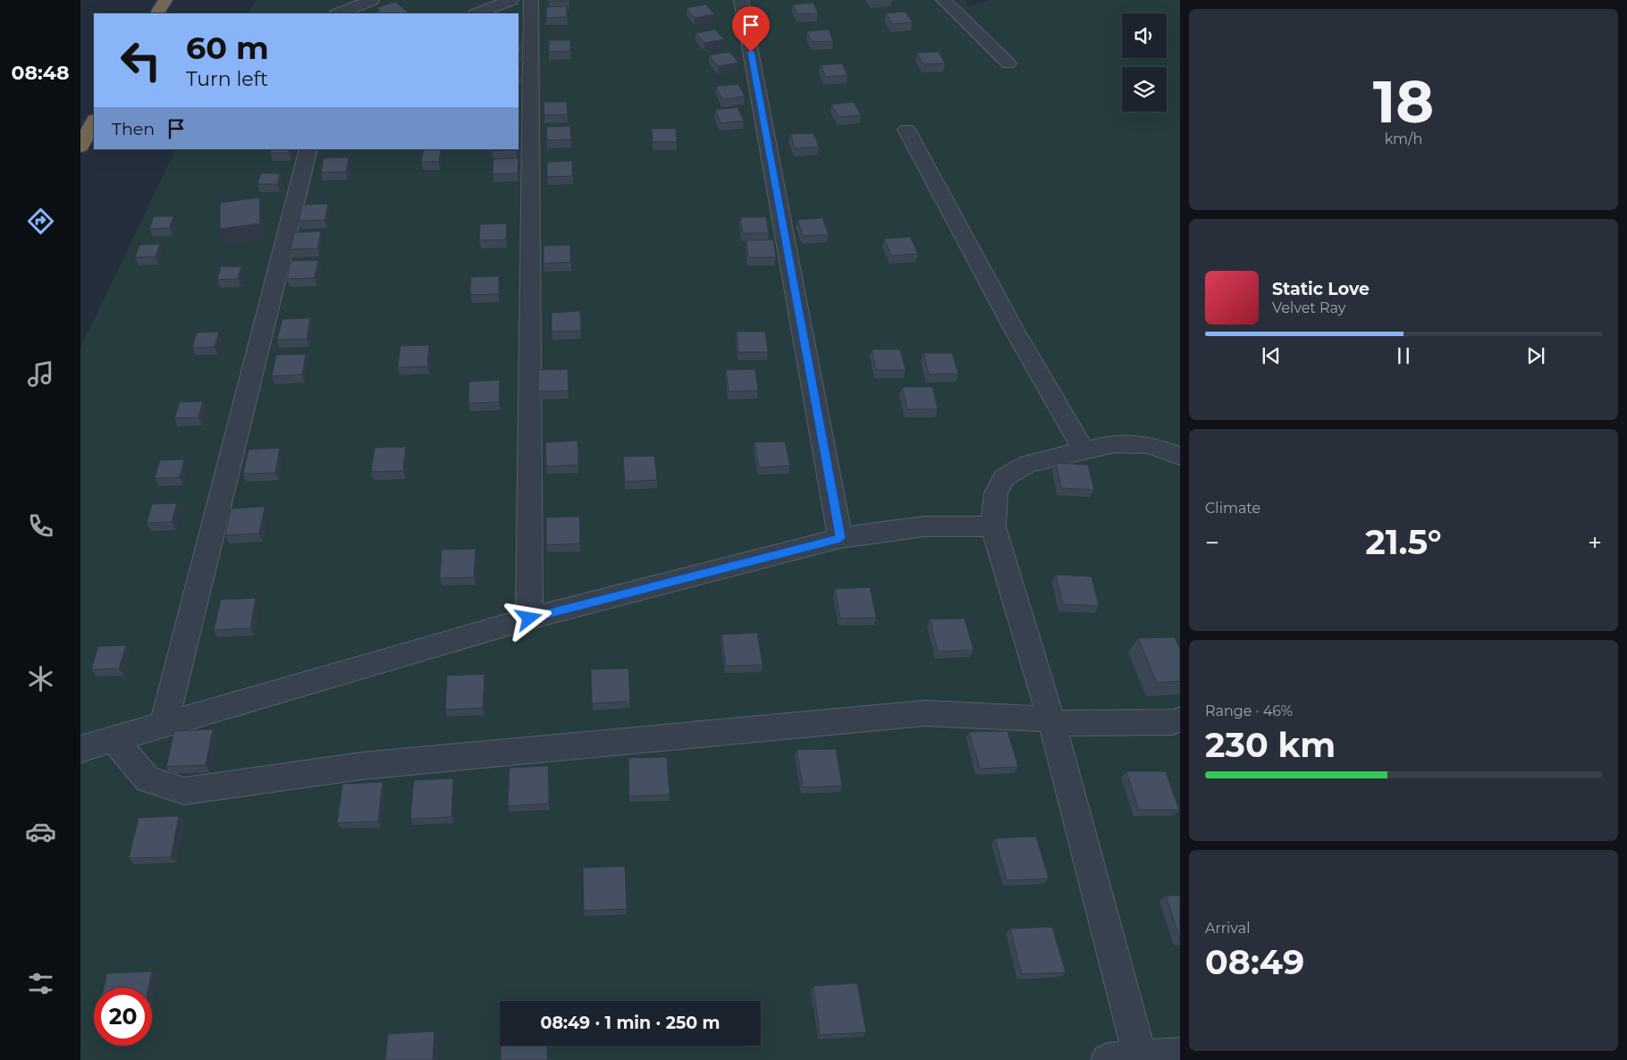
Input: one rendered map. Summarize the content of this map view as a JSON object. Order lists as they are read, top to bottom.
{
  "page": {
    "tabs": "08:48",
    "tile": [
      ["18", "km/h"],
      "Climate",
      ["Range · 46%", "230 km"],
      ["Arrival", "08:49"]
    ],
    "turn": ["60 m", "Turn left"],
    "then": "Then",
    "song": ["Static Love", "Velvet Ray"],
    "heat": ["−", "21.5°", "+"],
    "limit": "20",
    "trip": "08:49 · 1 min · 250 m"
  }
}
